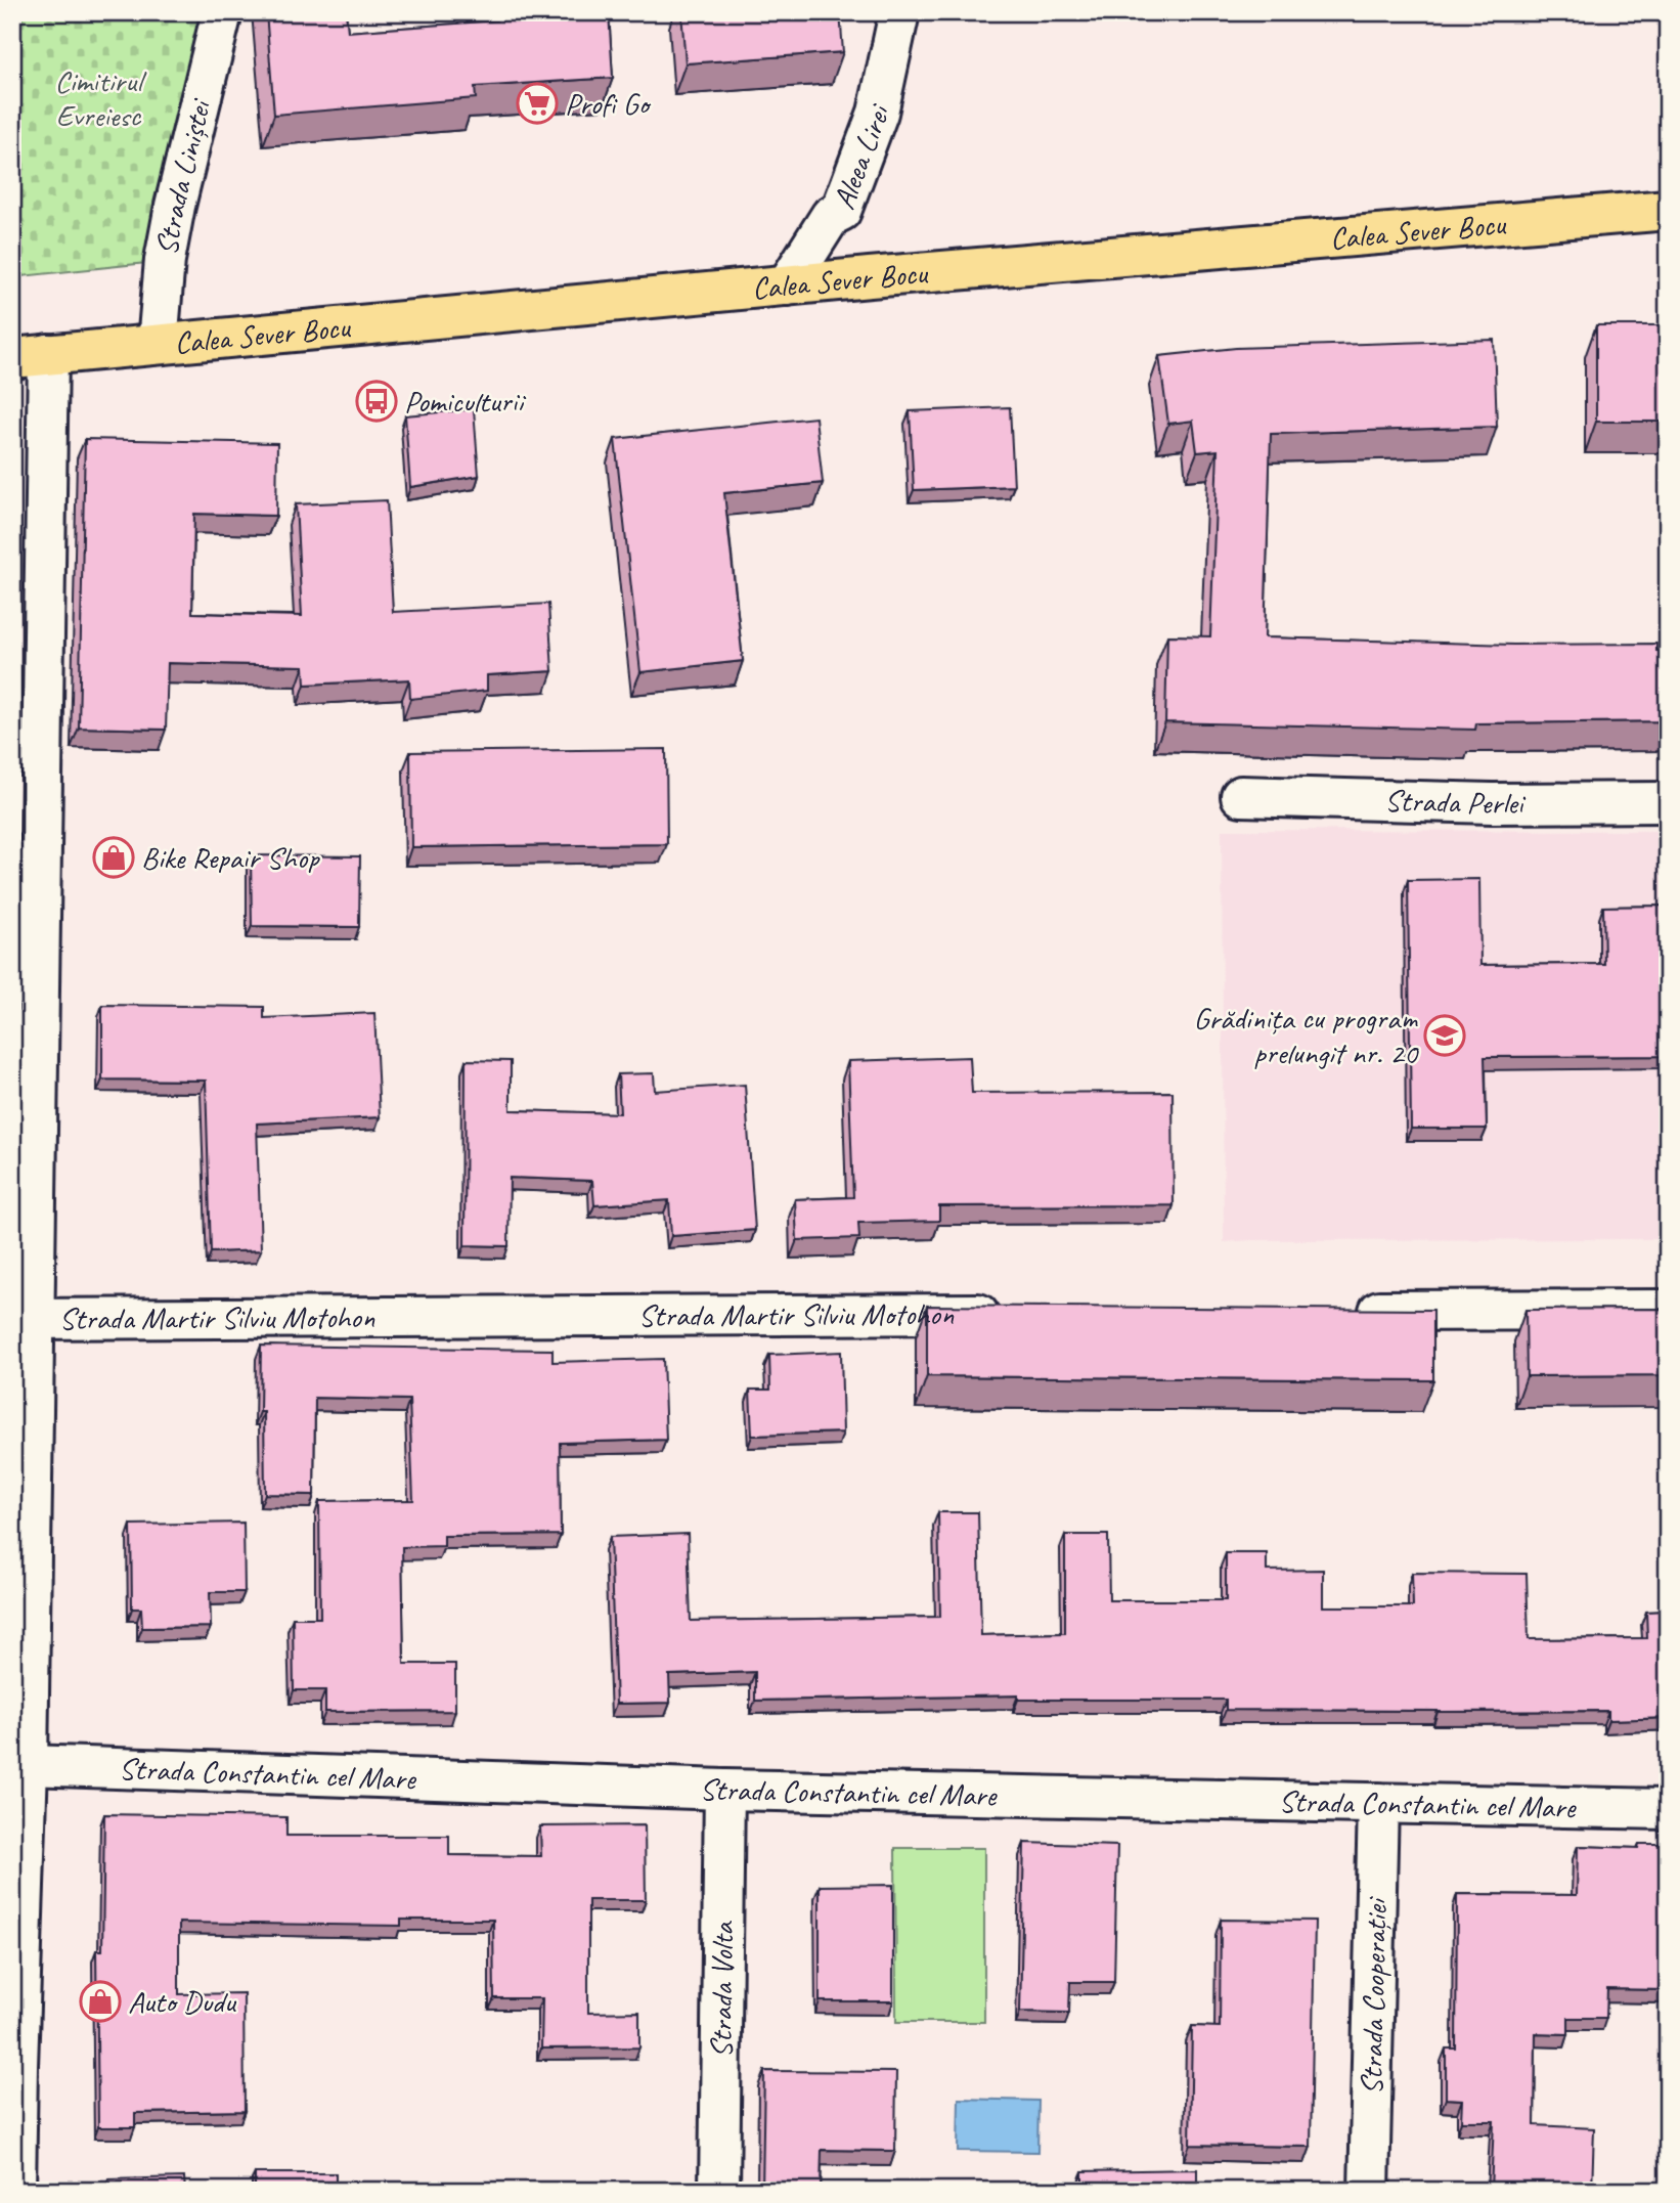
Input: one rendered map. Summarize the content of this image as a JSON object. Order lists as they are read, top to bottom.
{
  "streets": {
    "main road": ["Calea Sever Bocu"],
    "street": [
      "Aleea Lirei",
      "Strada Liniștei",
      "Strada Perlei",
      "Strada Martir Silviu Motohon",
      "Strada Constantin cel Mare",
      "Strada Volta",
      "Strada Cooperației"
    ]
  },
  "crossings": [
    ["Aleea Lirei", "Calea Sever Bocu"],
    ["Strada Liniștei", "Calea Sever Bocu"],
    ["Strada Constantin cel Mare", "Strada Volta"],
    ["Strada Constantin cel Mare", "Strada Cooperației"]
  ],
  "parks": ["Cimitirul Evreiesc"],
  "places": {
    "supermarket": ["Profi Go"],
    "bus stop": ["Pomiculturii"],
    "shop": ["Bike Repair Shop", "Auto Dudu"],
    "school or university": ["Grădinița cu program prelungit nr. 20"]
  }
}
